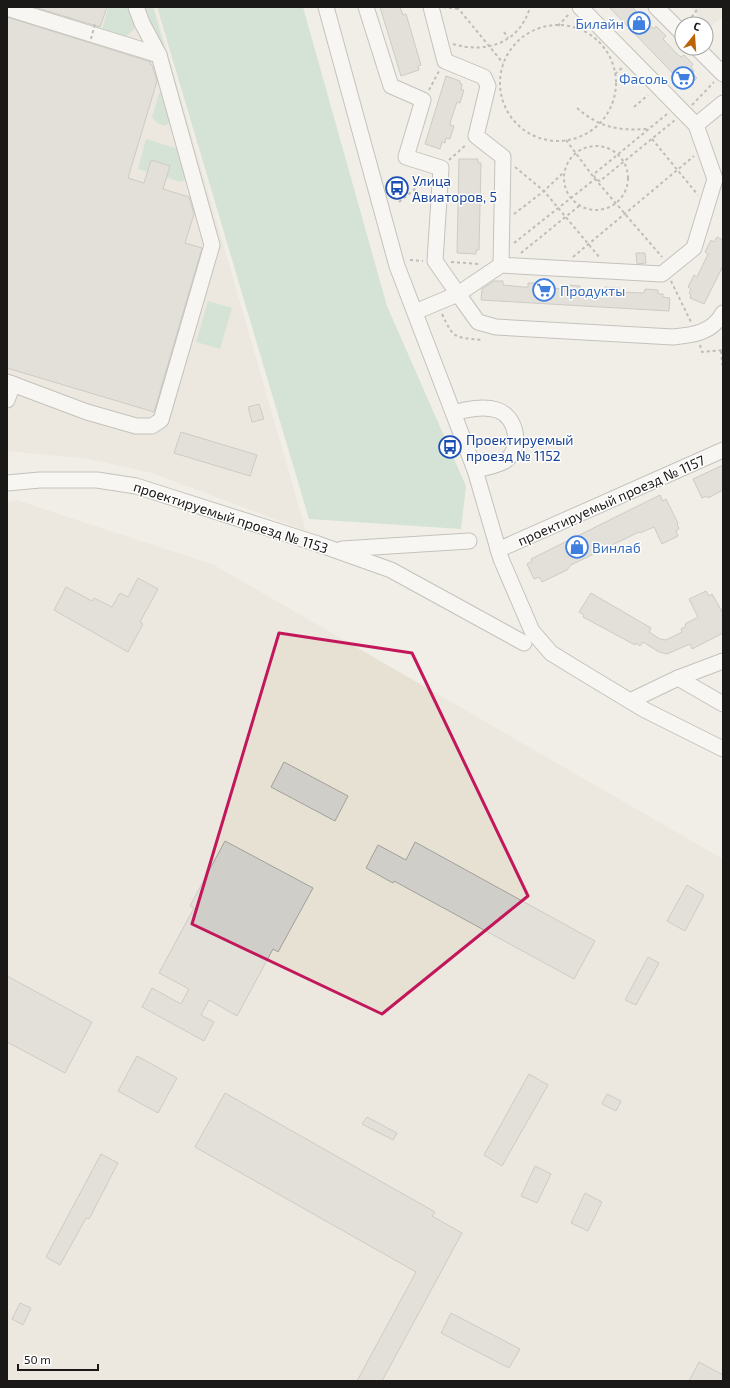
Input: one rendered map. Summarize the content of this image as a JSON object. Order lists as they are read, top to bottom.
{
  "streets": {
    "street": ["проектируемый проезд № 1157", "проектируемый проезд № 1153"]
  },
  "places": {
    "shop": ["Билайн", "Винлаб"],
    "supermarket": ["Фасоль", "Продукты"],
    "bus stop": ["Улица Авиаторов, 5", "Проектируемый проезд № 1152"]
  },
  "scale_bar": "50 m",
  "north": "top"
}
